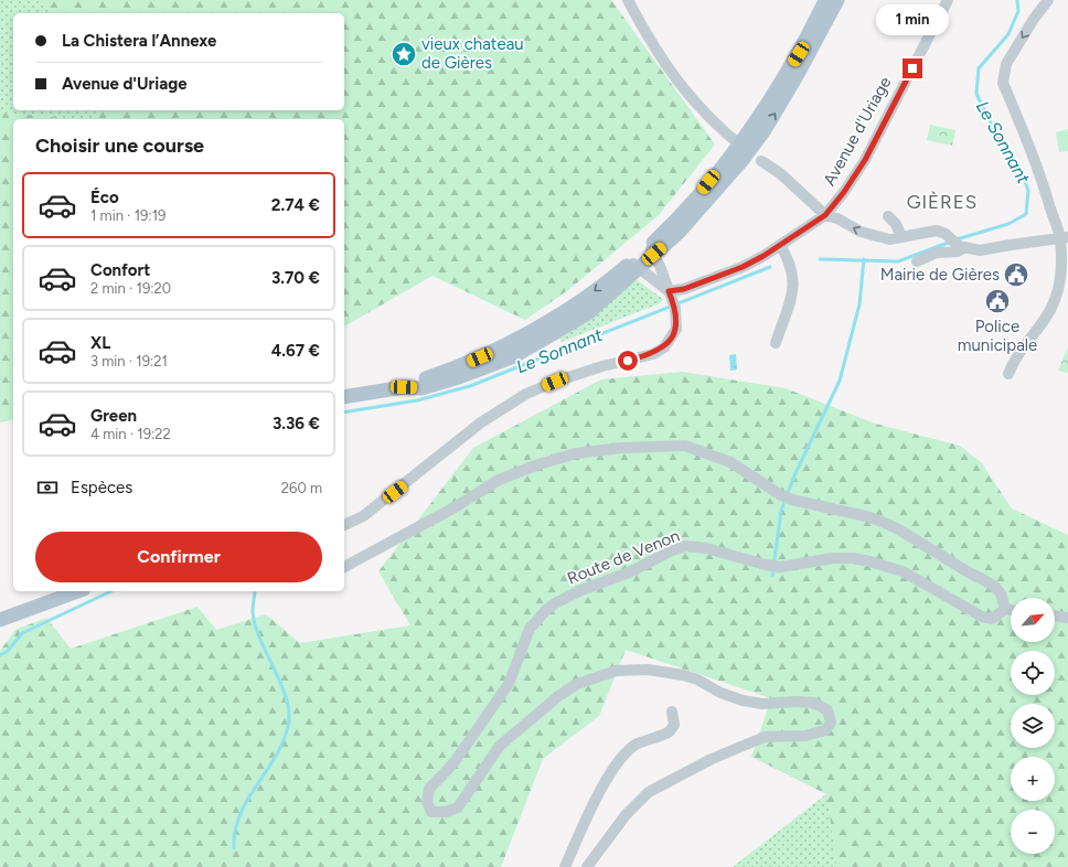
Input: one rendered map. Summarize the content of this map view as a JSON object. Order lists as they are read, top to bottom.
{
  "streets": {
    "street": ["Avenue d'Uriage", "Route de Venon"]
  },
  "districts": ["GIÈRES"],
  "water": ["Le Sonnant"],
  "places": {
    "place": ["vieux chateau de Gières"],
    "public building": ["Mairie de Gières", "Police municipale"]
  },
  "north": "top right",
  "page": {
    "bubble": "1 min",
    "banner": ["La Chistera l’Annexe", "Avenue d'Uriage"],
    "heading": "Choisir une course",
    "list": [
      {
        "name": "Éco",
        "note": "1 min · 19:19",
        "value": "2.74 €"
      },
      {
        "name": "Confort",
        "note": "2 min · 19:20",
        "value": "3.70 €"
      },
      {
        "name": "XL",
        "note": "3 min · 19:21",
        "value": "4.67 €"
      },
      {
        "name": "Green",
        "note": "4 min · 19:22",
        "value": "3.36 €"
      }
    ],
    "pay": ["Espèces", "260 m"],
    "buttons": "Confirmer",
    "map_buttons": ["+", "−"]
  }
}
